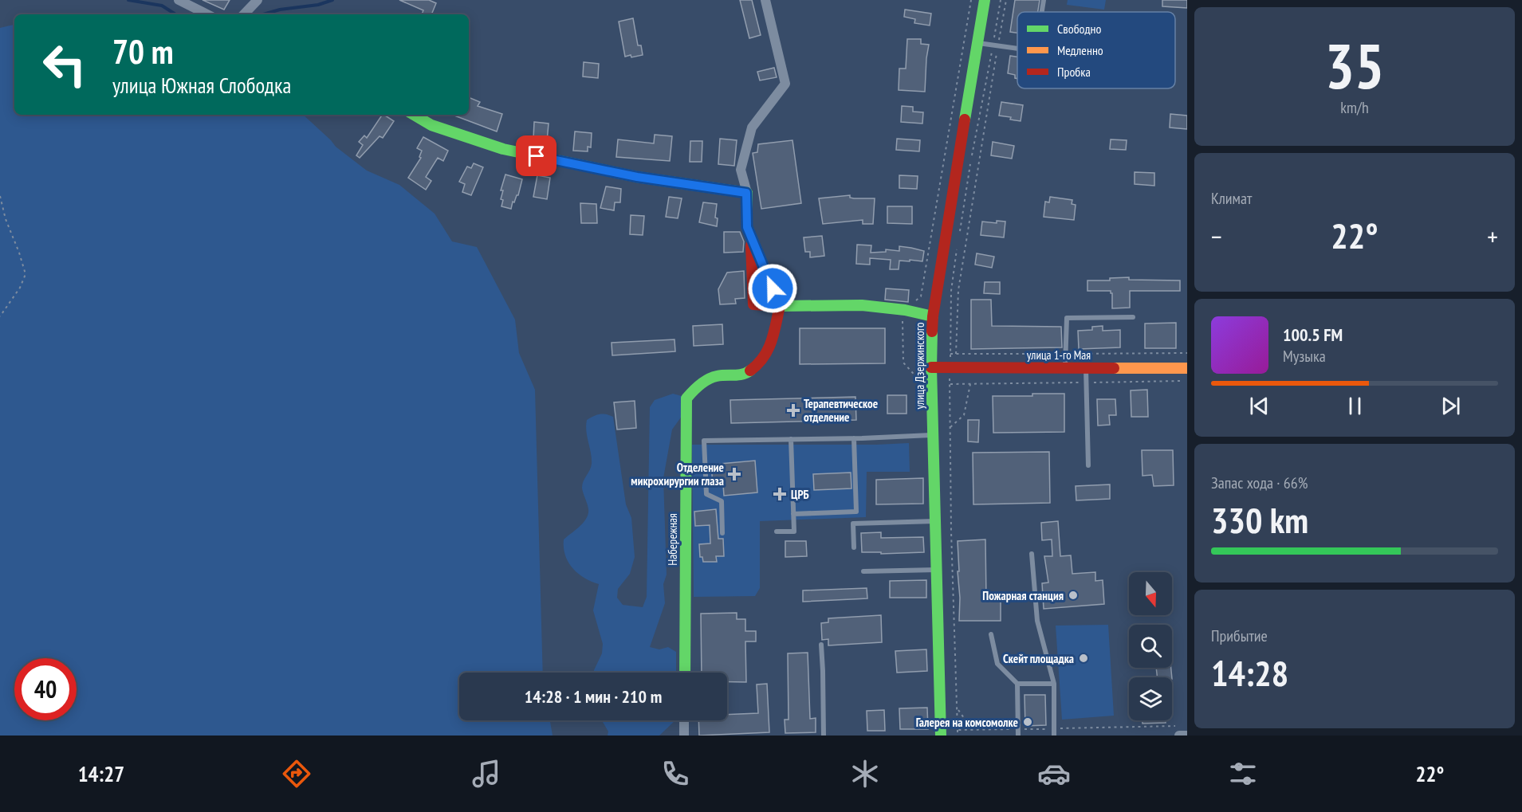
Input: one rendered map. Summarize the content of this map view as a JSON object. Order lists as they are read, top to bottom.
{
  "streets": {
    "street": ["улица 1-го Мая", "улица Дзержинского", "Набережная"]
  },
  "crossings": [
    ["улица 1-го Мая", "улица Дзержинского"]
  ],
  "places": {
    "health": ["Терапевтическое отделение", "Отделение микрохирургии глаза", "ЦРБ"],
    "other": ["Пожарная станция", "Скейт площадка", "Галерея на комсомолке"]
  },
  "legend": ["Свободно", "Медленно", "Пробка"],
  "north": "bottom",
  "page": {
    "tile": [
      ["35", "km/h"],
      "Климат",
      ["Запас хода · 66%", "330 km"],
      ["Прибытие", "14:28"]
    ],
    "turn": ["70 m", "улица Южная Слободка"],
    "heat": ["−", "22°", "+"],
    "song": ["100.5 FM", "Музыка"],
    "limit": "40",
    "trip": "14:28 · 1 мин · 210 m",
    "tabs": ["14:27", "22°"]
  }
}
